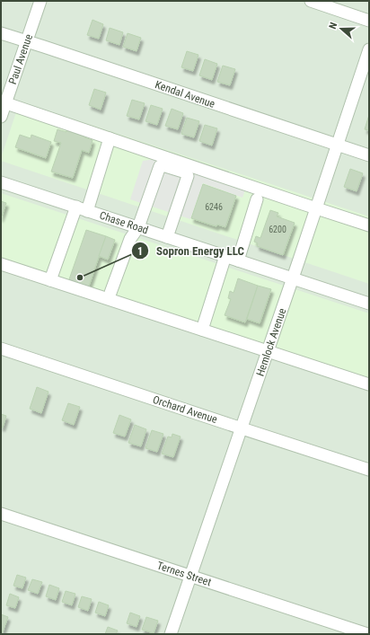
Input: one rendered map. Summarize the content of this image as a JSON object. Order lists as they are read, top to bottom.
{
  "streets": {
    "street": [
      "Paul Avenue",
      "Kendal Avenue",
      "Chase Road",
      "Hemlock Avenue",
      "Orchard Avenue",
      "Ternes Street"
    ]
  },
  "crossings": [
    ["Paul Avenue", "Kendal Avenue"],
    ["Kendal Avenue", "Hemlock Avenue"],
    ["Chase Road", "Hemlock Avenue"],
    ["Hemlock Avenue", "Orchard Avenue"],
    ["Hemlock Avenue", "Ternes Street"]
  ],
  "places": ["Sopron Energy LLC"],
  "house_numbers": ["6246", "6200"],
  "north": "left"
}
